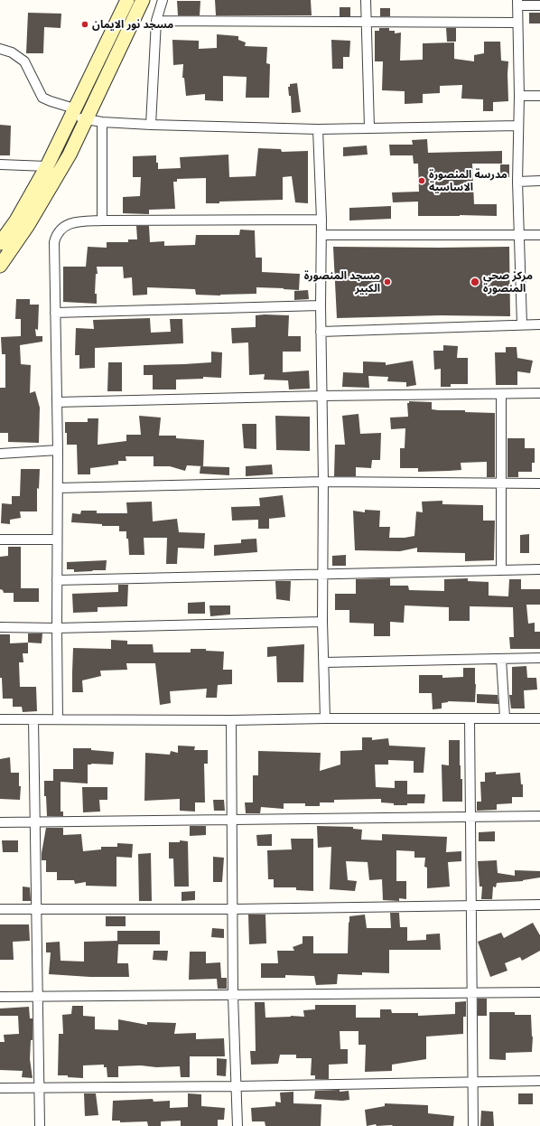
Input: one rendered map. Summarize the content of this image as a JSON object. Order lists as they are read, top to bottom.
{
  "places": [
    "مسجد نور الايمان",
    "مدرسة المنصورة الاساسية",
    "مسجد المنصورة الكبير",
    "مركز صحي المنصورة"
  ]
}
